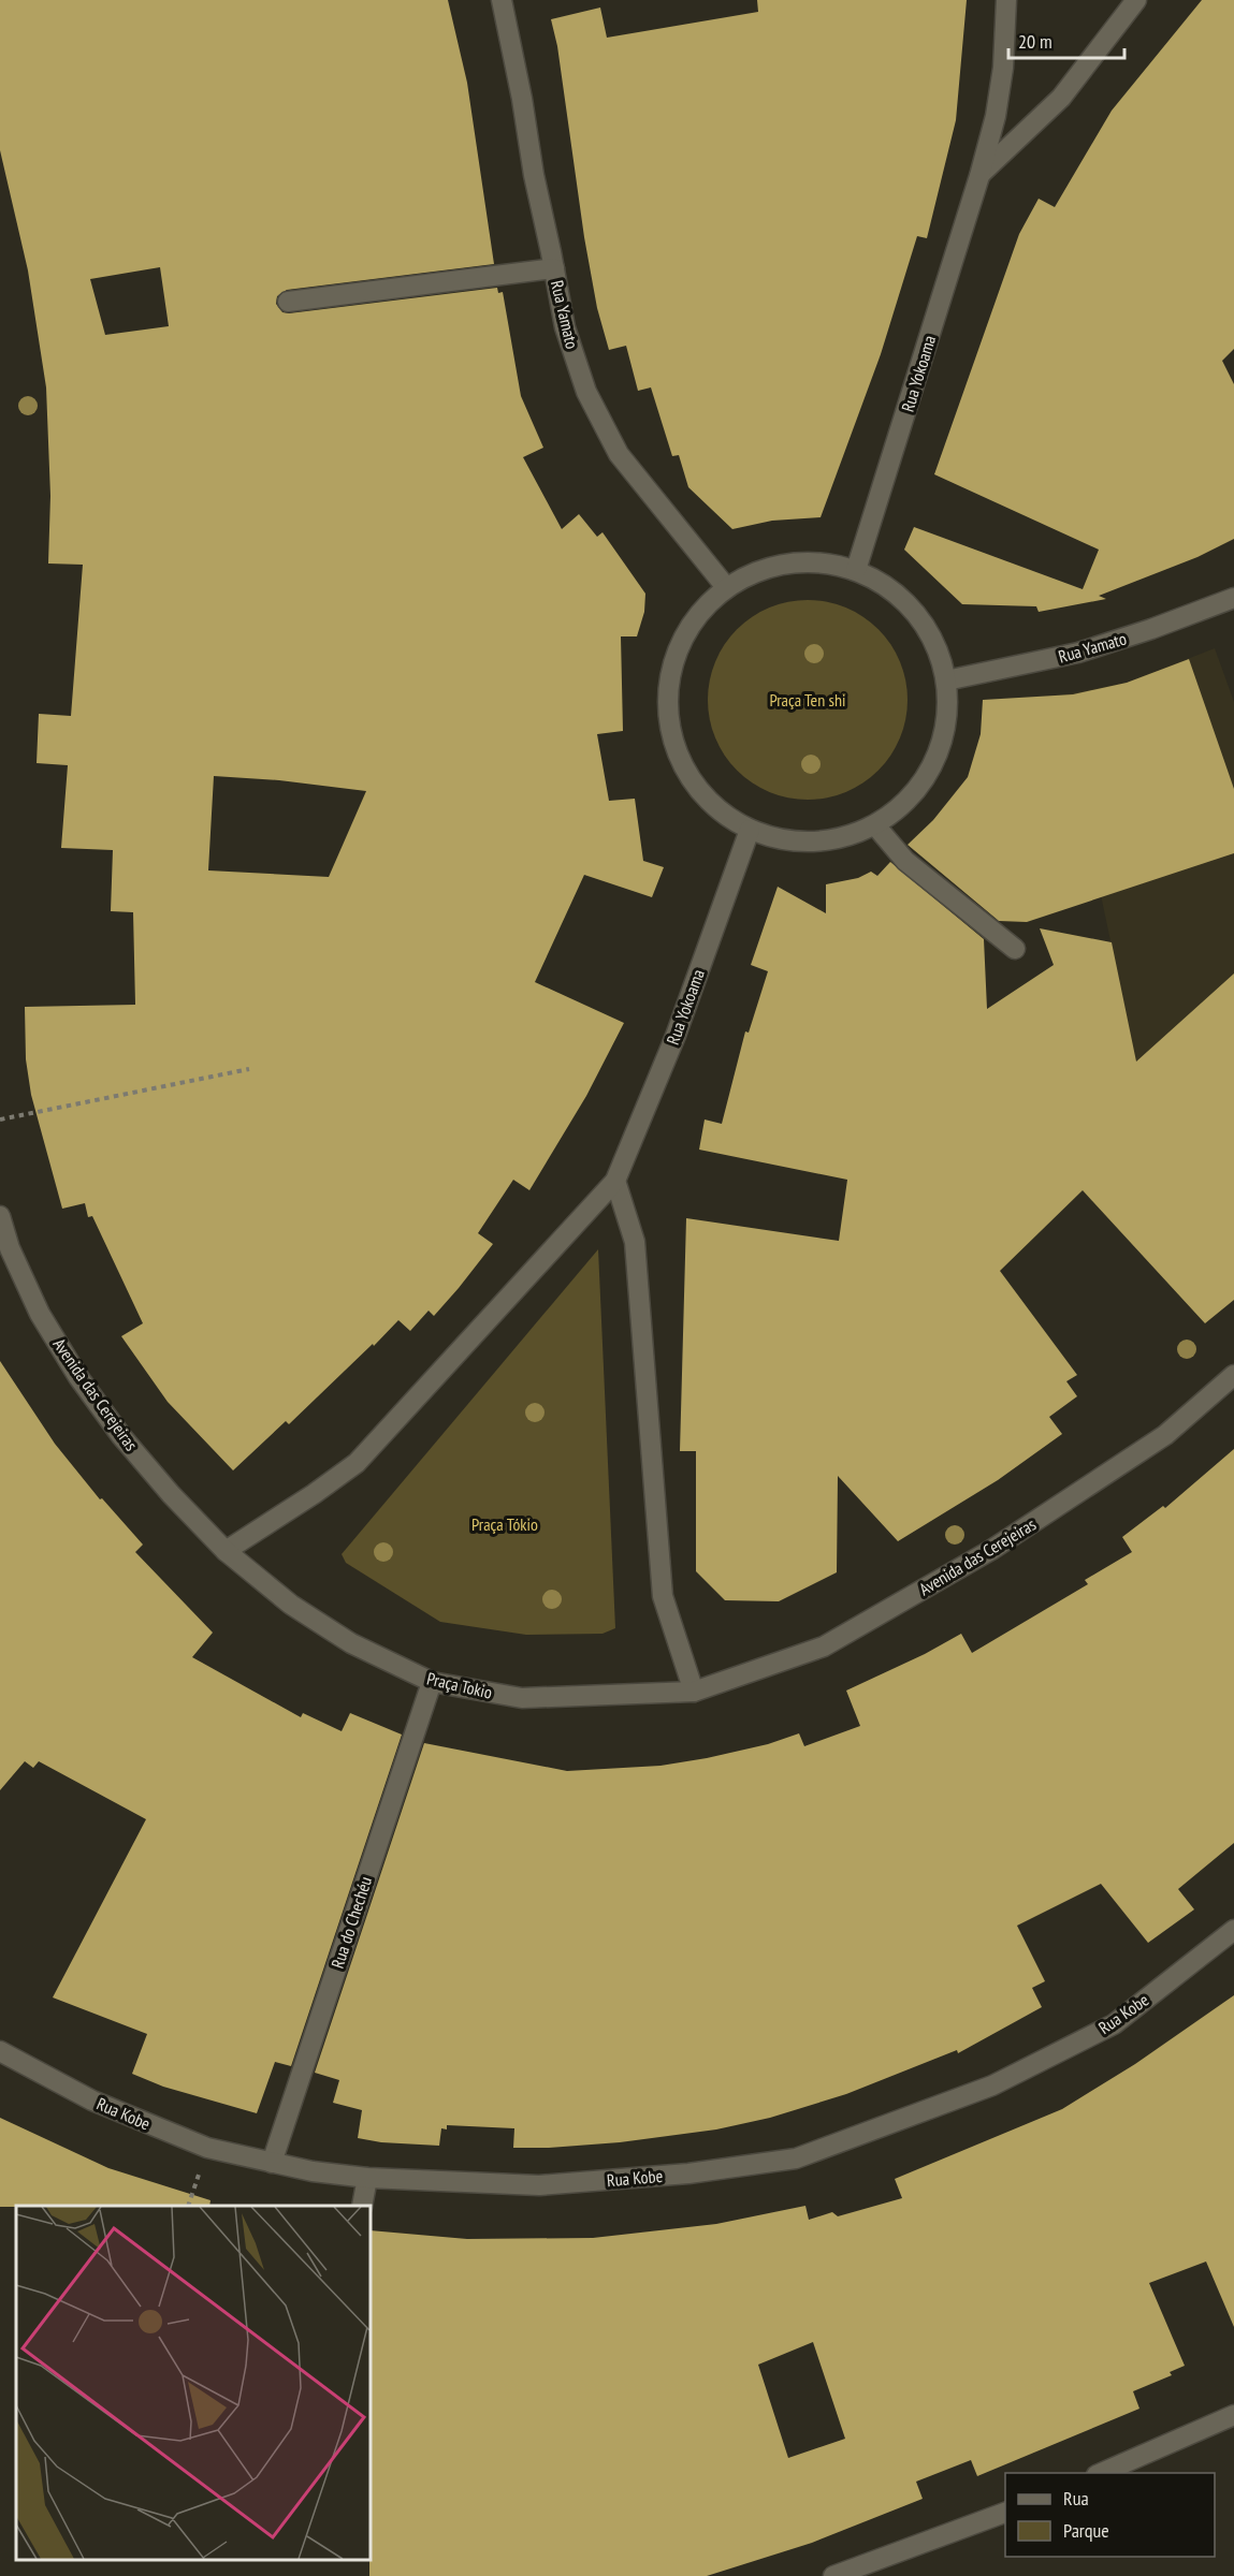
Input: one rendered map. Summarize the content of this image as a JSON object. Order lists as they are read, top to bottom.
{
  "streets": {
    "street": [
      "Rua Yamato",
      "Rua Yokoama",
      "Avenida das Cerejeiras",
      "Praça Tokio",
      "Rua do Chechéu",
      "Rua Kobe"
    ]
  },
  "crossings": [
    ["Avenida das Cerejeiras", "Praça Tokio"],
    ["Praça Tokio", "Rua do Chechéu"],
    ["Rua do Chechéu", "Rua Kobe"]
  ],
  "parks": ["Praça Ten shi", "Praça Tókio"],
  "legend": ["Rua", "Parque"],
  "scale_bar": "20 m"
}
